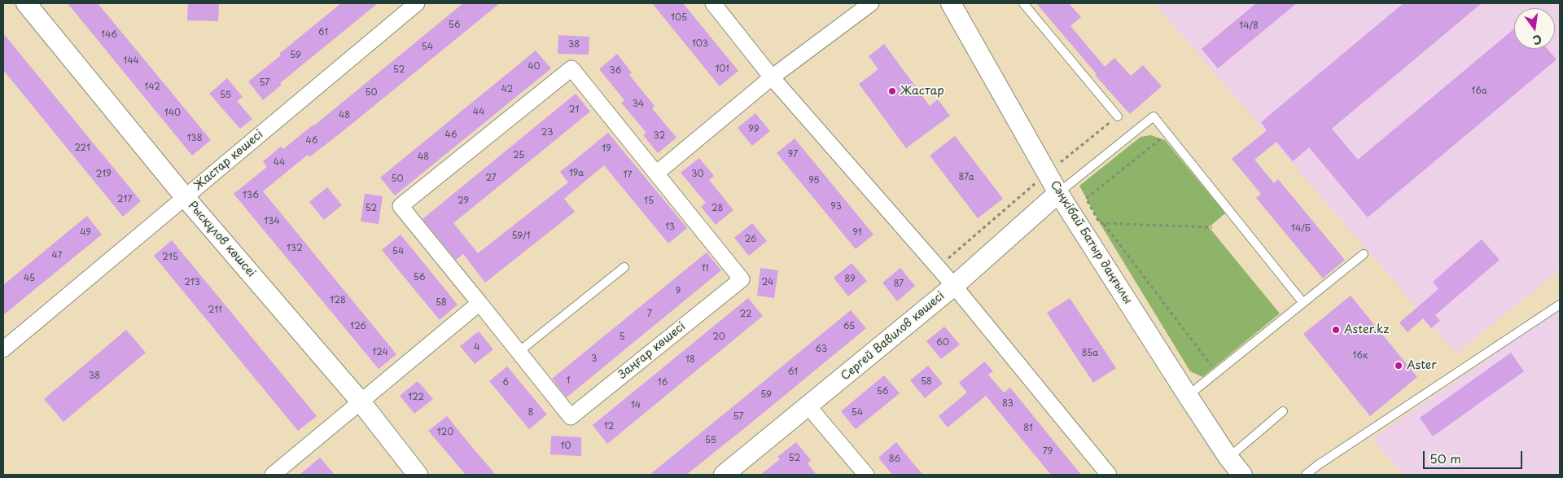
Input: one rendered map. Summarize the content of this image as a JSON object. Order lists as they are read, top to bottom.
{
  "streets": {
    "street": [
      "Жастар көшесі",
      "Рысқұлов көшсеі",
      "Сәңкібай Батыр даңғылы",
      "Сергей Вавилов көшесі",
      "Заңғар көшесі"
    ]
  },
  "crossings": [
    ["Жастар көшесі", "Рысқұлов көшсеі"],
    ["Сәңкібай Батыр даңғылы", "Сергей Вавилов көшесі"]
  ],
  "places": ["Жастар", "Aster.kz", "Aster"],
  "house_numbers": [
    "105",
    "56",
    "14/8",
    "61",
    "146",
    "103",
    "38",
    "54",
    "59",
    "144",
    "40",
    "101",
    "52",
    "36",
    "57",
    "142",
    "42",
    "16а",
    "50",
    "55",
    "34",
    "21",
    "44",
    "140",
    "48",
    "99",
    "23",
    "46",
    "32",
    "138",
    "46",
    "221",
    "19",
    "97",
    "25",
    "48",
    "44",
    "19а",
    "219",
    "30",
    "17",
    "87а",
    "27",
    "50",
    "95",
    "136",
    "217",
    "29",
    "15",
    "93",
    "52",
    "28",
    "134",
    "13",
    "14/Б",
    "49",
    "91",
    "59/1",
    "26",
    "132",
    "54",
    "47",
    "215",
    "11",
    "56",
    "45",
    "89",
    "213",
    "24",
    "87",
    "9",
    "128",
    "58",
    "211",
    "7",
    "22",
    "126",
    "65",
    "5",
    "20",
    "60",
    "4",
    "63",
    "124",
    "85а",
    "16к",
    "3",
    "18",
    "61",
    "38",
    "1",
    "58",
    "6",
    "16",
    "56",
    "59",
    "122",
    "83",
    "14",
    "8",
    "54",
    "57",
    "12",
    "81",
    "120",
    "55",
    "10",
    "79",
    "52",
    "86"
  ],
  "scale_bar": "50 m",
  "north": "bottom"
}
